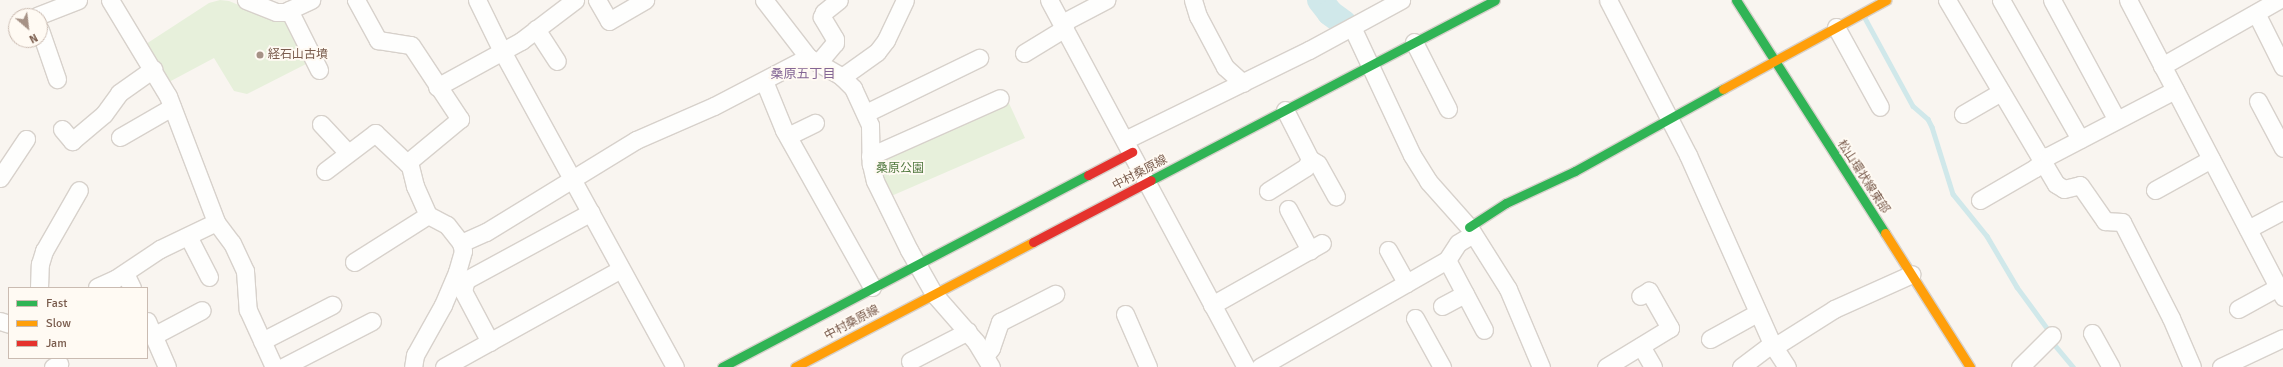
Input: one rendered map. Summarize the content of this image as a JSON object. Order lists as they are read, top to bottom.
{
  "streets": {
    "street": ["中村桑原線", "松山環状線東部"]
  },
  "districts": ["桑原五丁目"],
  "parks": ["桑原公園"],
  "places": ["経石山古墳"],
  "legend": ["Fast", "Slow", "Jam"],
  "north": "bottom right"
}
